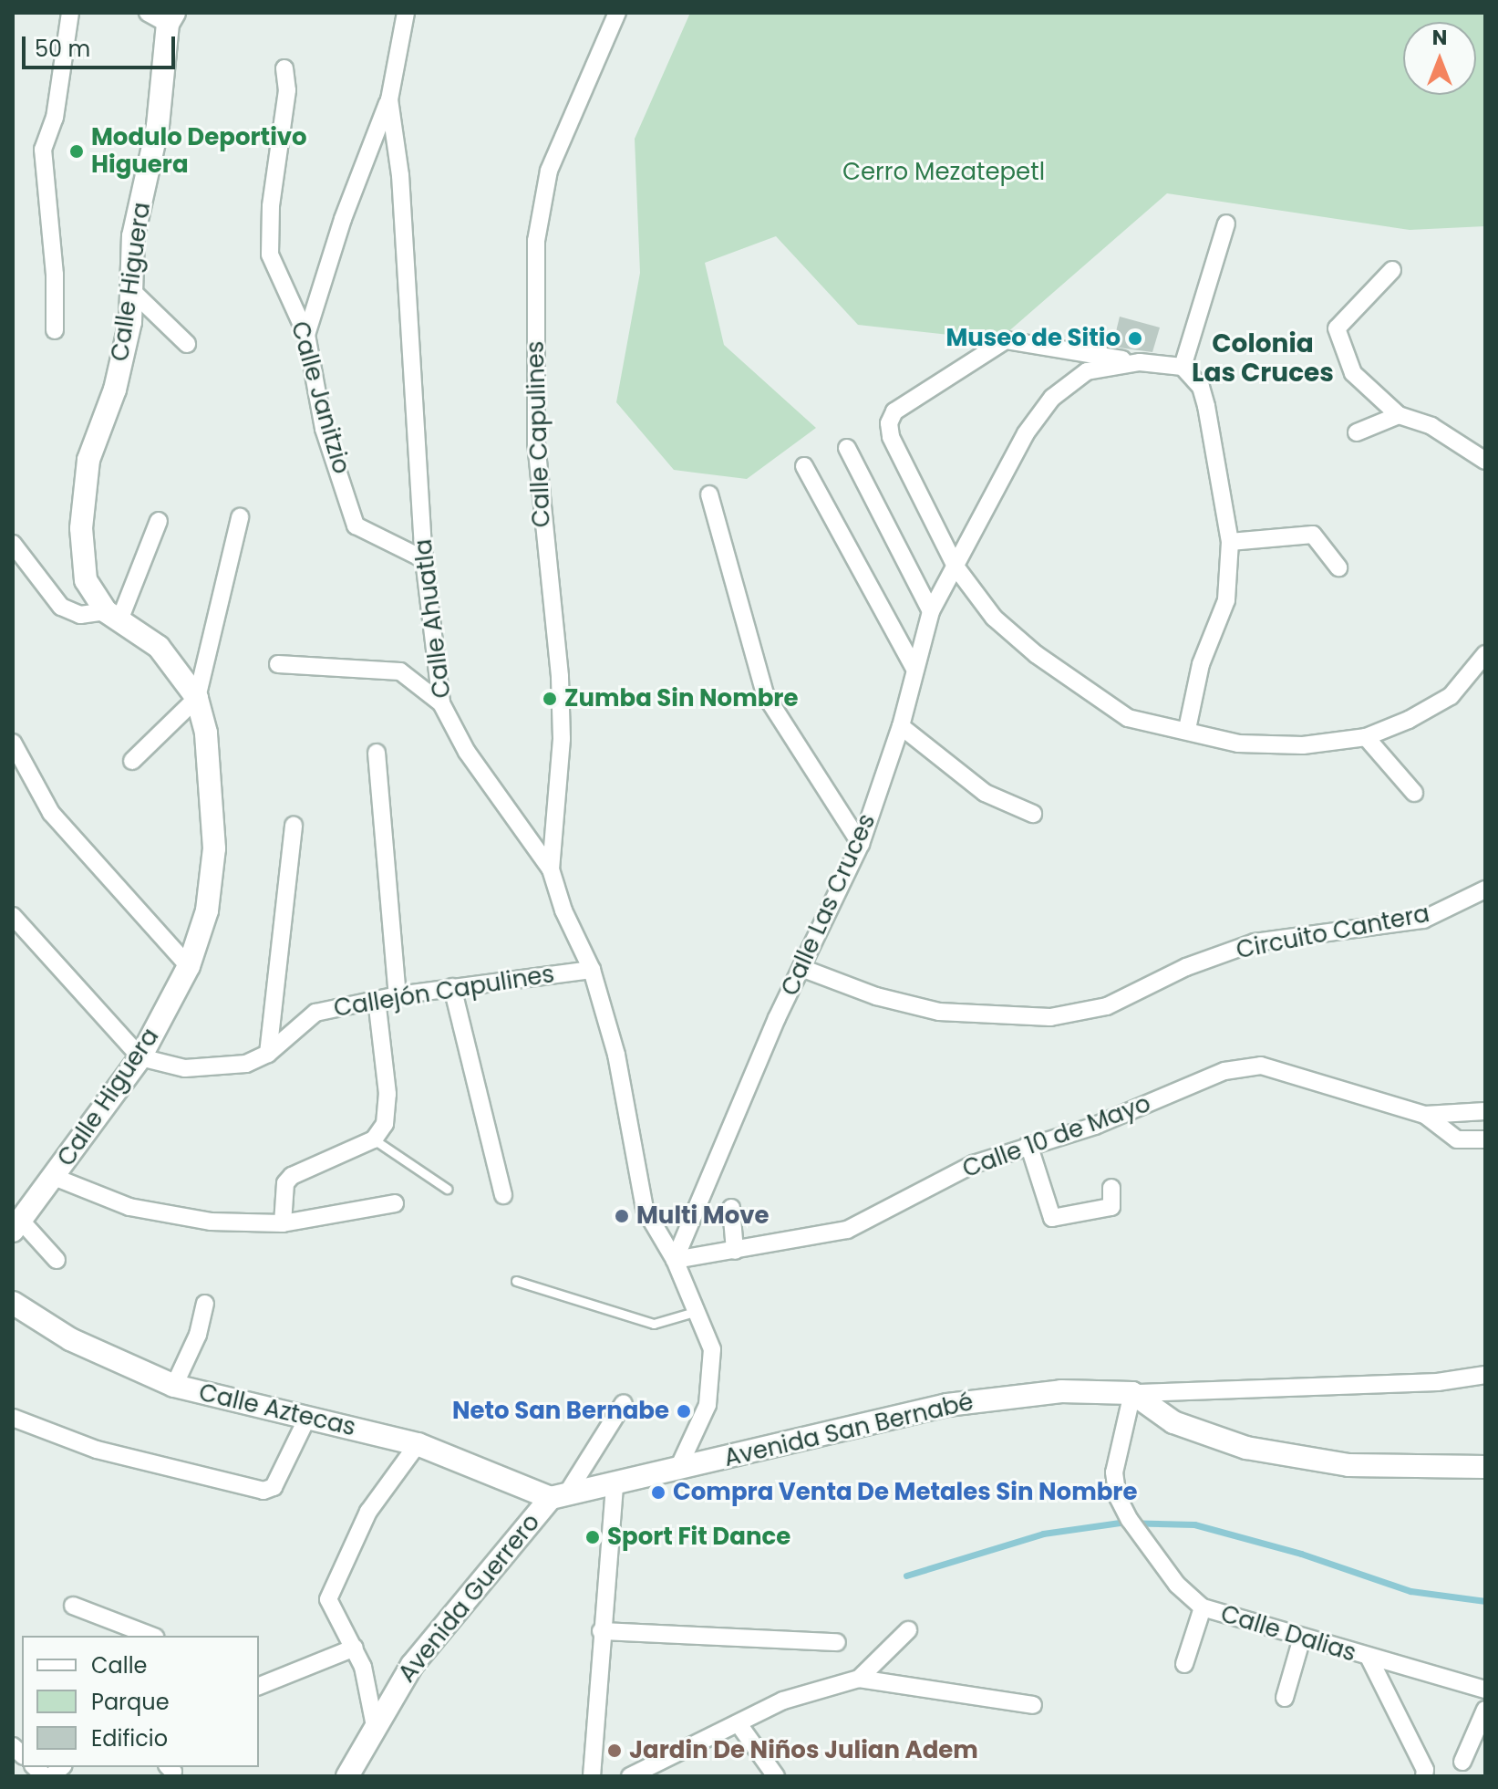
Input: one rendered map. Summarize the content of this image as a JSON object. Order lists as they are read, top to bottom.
{
  "streets": {
    "street": [
      "Calle Higuera",
      "Calle Janitzio",
      "Calle Capulines",
      "Calle Ahuatla",
      "Calle Las Cruces",
      "Circuito Cantera",
      "Callejón Capulines",
      "Calle 10 de Mayo",
      "Calle Aztecas",
      "Avenida San Bernabé",
      "Avenida Guerrero",
      "Calle Dalias"
    ]
  },
  "crossings": [
    ["Calle Higuera", "Callejón Capulines"],
    ["Calle Janitzio", "Calle Ahuatla"],
    ["Calle Capulines", "Calle Ahuatla"],
    ["Calle Ahuatla", "Calle Las Cruces"],
    ["Calle Ahuatla", "Callejón Capulines"],
    ["Calle Ahuatla", "Calle 10 de Mayo"],
    ["Calle Las Cruces", "Circuito Cantera"],
    ["Calle Las Cruces", "Calle 10 de Mayo"],
    ["Calle Aztecas", "Avenida San Bernabé"],
    ["Calle Aztecas", "Avenida Guerrero"],
    ["Avenida San Bernabé", "Avenida Guerrero"],
    ["Avenida San Bernabé", "Calle Dalias"]
  ],
  "districts": ["Colonia Las Cruces"],
  "parks": ["Cerro Mezatepetl"],
  "places": [
    "Modulo Deportivo Higuera",
    "Museo de Sitio",
    "Zumba Sin Nombre",
    "Multi Move",
    "Neto San Bernabe",
    "Compra Venta De Metales Sin Nombre",
    "Sport Fit Dance",
    "Jardin De Niños Julian Adem"
  ],
  "legend": ["Calle", "Parque", "Edificio"],
  "scale_bar": "50 m",
  "north": "top"
}
